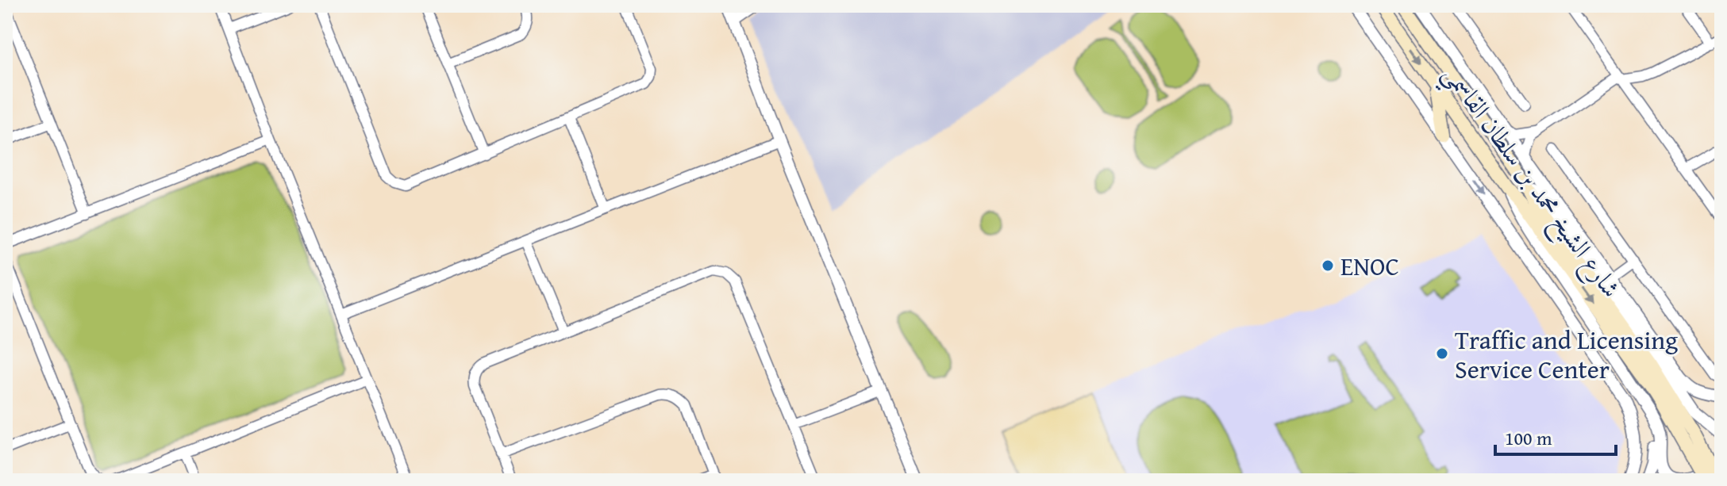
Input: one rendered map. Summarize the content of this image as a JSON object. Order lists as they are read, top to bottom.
{
  "streets": {
    "main road": ["شارع الشيخ محمد بن سلطان القاسمي"]
  },
  "places": ["ENOC", "Traffic and Licensing Service Center"],
  "scale_bar": "100 m"
}
